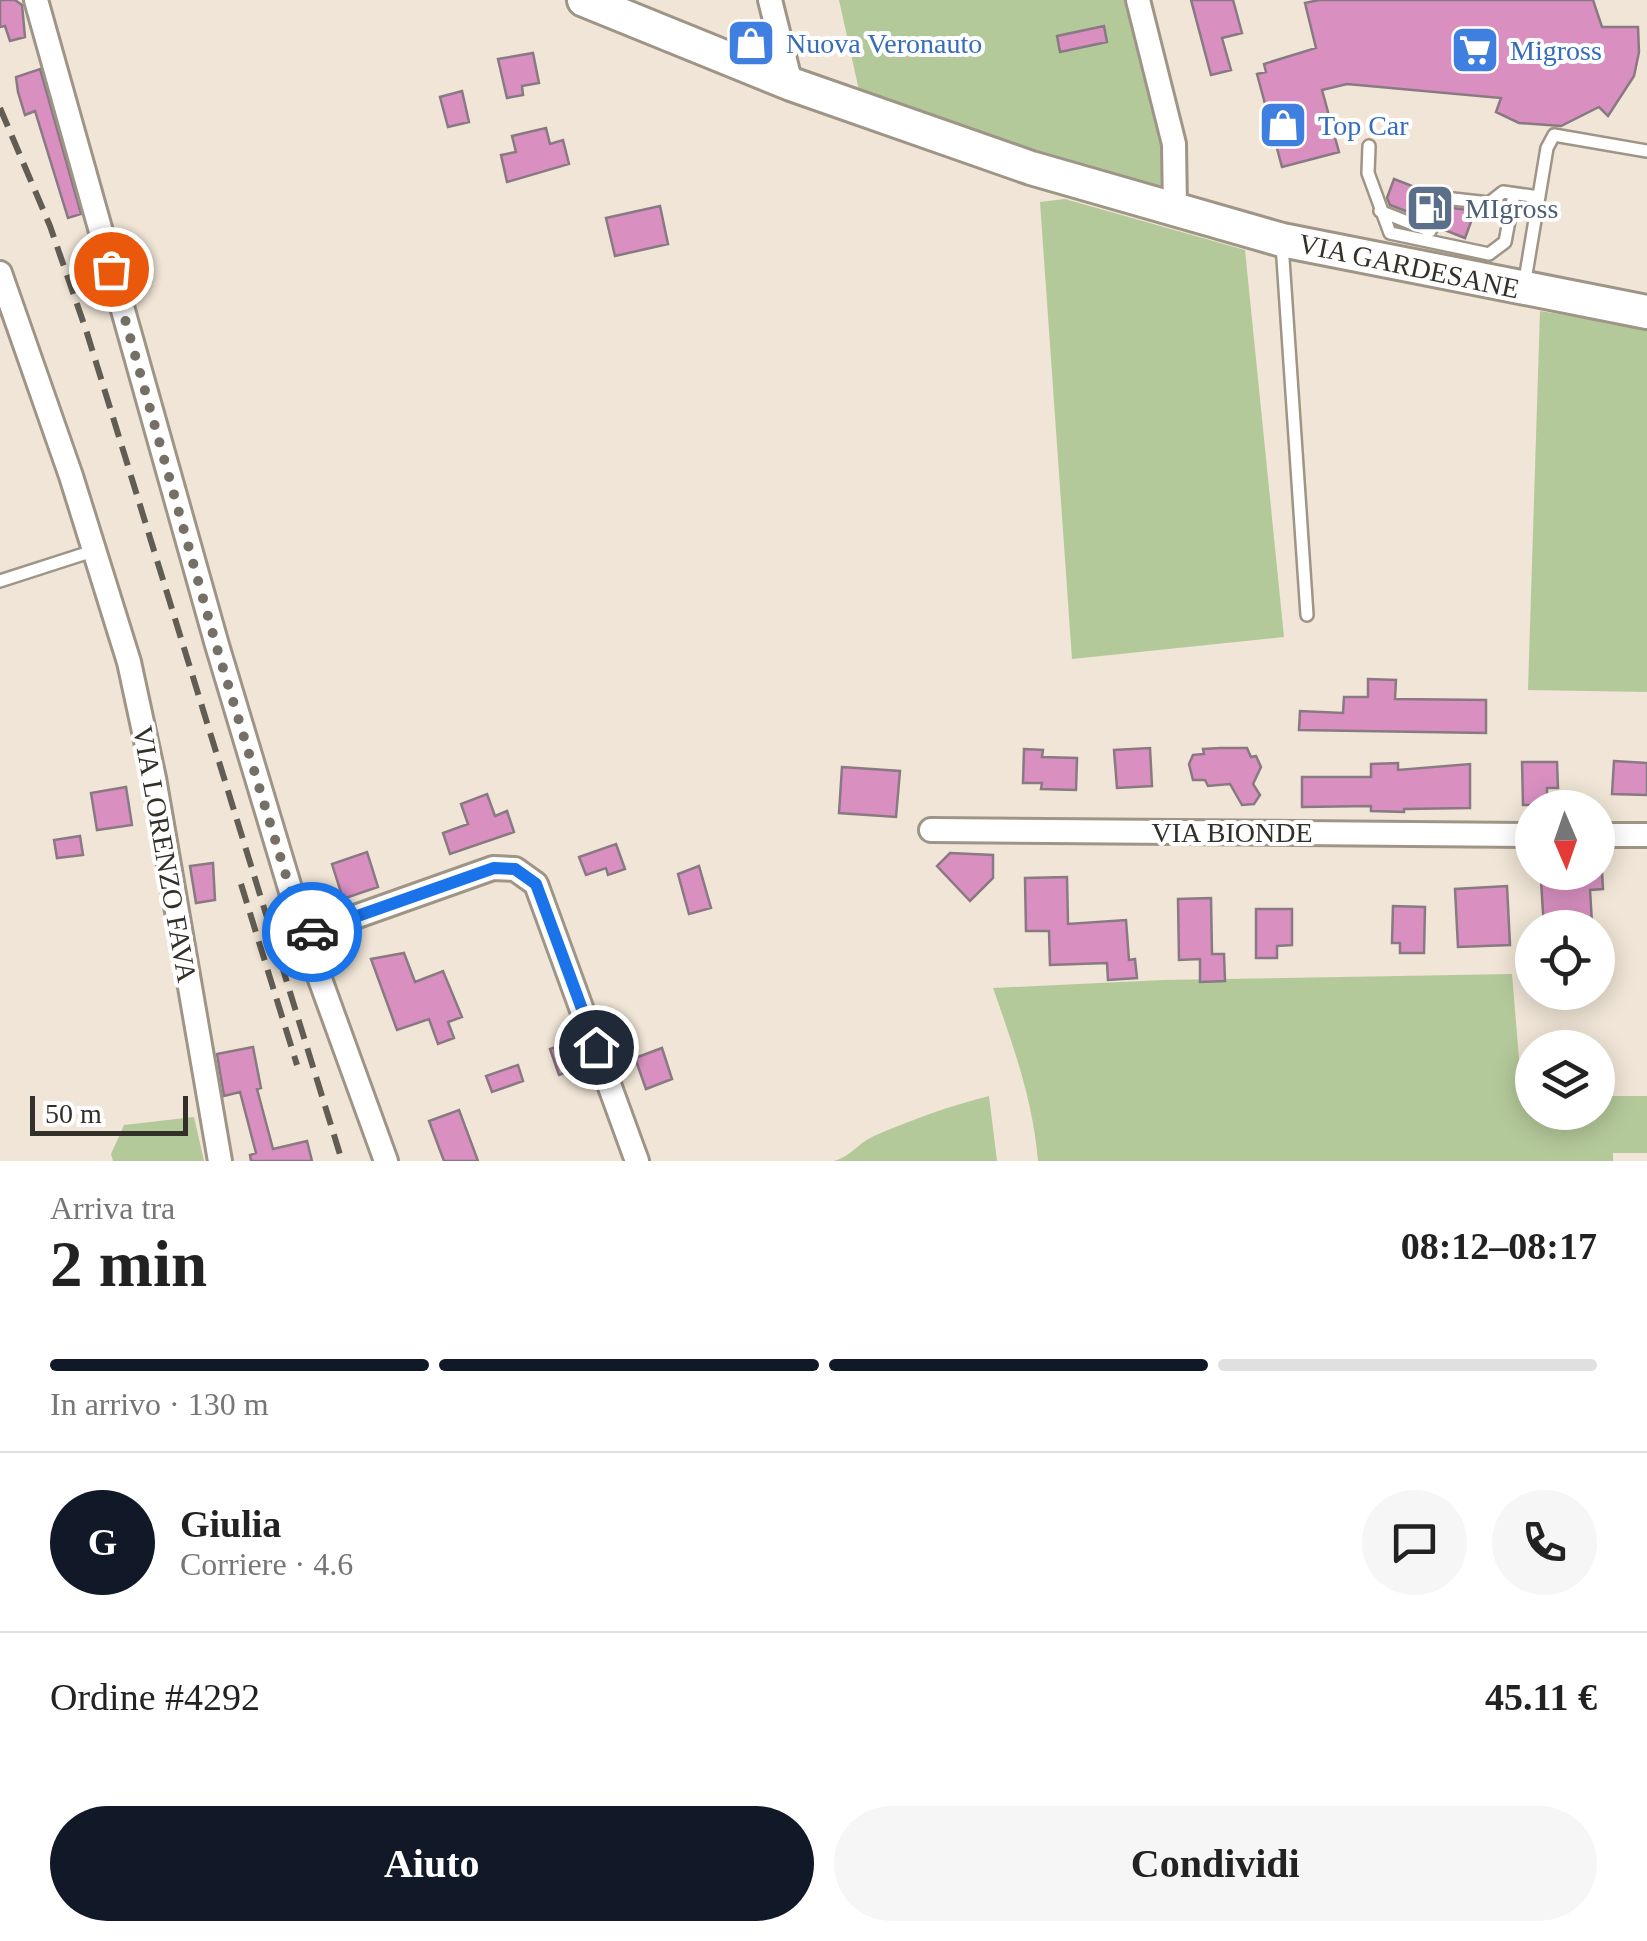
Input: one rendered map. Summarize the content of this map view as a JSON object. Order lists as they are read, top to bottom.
{
  "streets": {
    "main road": ["VIA GARDESANE"],
    "street": ["VIA BIONDE", "VIA LORENZO FAVA"]
  },
  "places": {
    "shop": ["Nuova Veronauto", "Top Car"],
    "supermarket": ["Migross"],
    "fuel station": ["MIgross"]
  },
  "scale_bar": "50 m",
  "north": "bottom",
  "page": {
    "scale": "50 m",
    "heading": ["2 min", "Arriva tra", "08:12–08:17"],
    "panel": [
      "Giulia",
      "Corriere · 4.6",
      "Ordine #4292",
      "45.11 €"
    ],
    "bar": "In arrivo · 130 m",
    "round": "G",
    "buttons": ["Aiuto", "Condividi"]
  }
}
